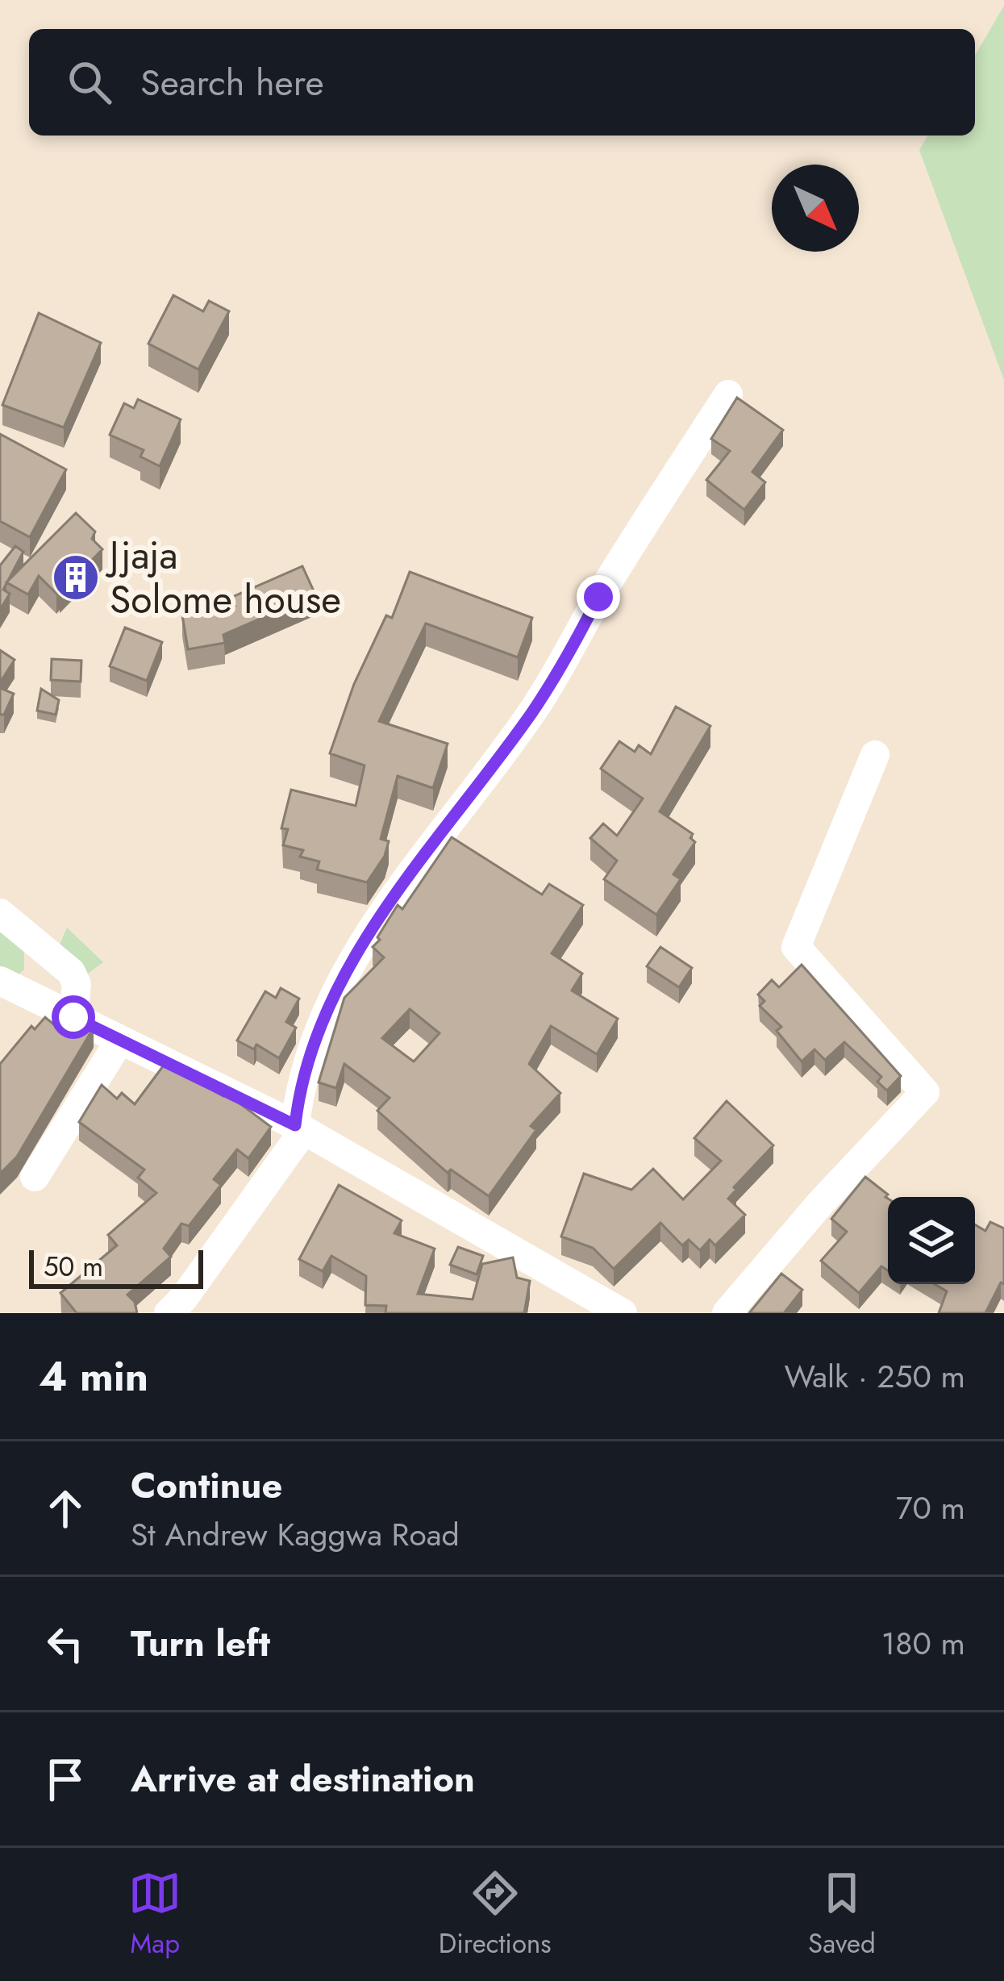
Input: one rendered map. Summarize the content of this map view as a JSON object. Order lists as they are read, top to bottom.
{
  "places": {
    "building": ["Jjaja Solome house"]
  },
  "scale_bar": "50 m",
  "north": "bottom right",
  "page": {
    "search": "Search here",
    "scale": "50 m",
    "heading": ["4 min", "Walk · 250 m"],
    "list": [
      ["Continue", "St Andrew Kaggwa Road", "70 m"],
      ["Turn left", "180 m"],
      "Arrive at destination"
    ],
    "nav": ["Map", "Directions", "Saved"]
  }
}
